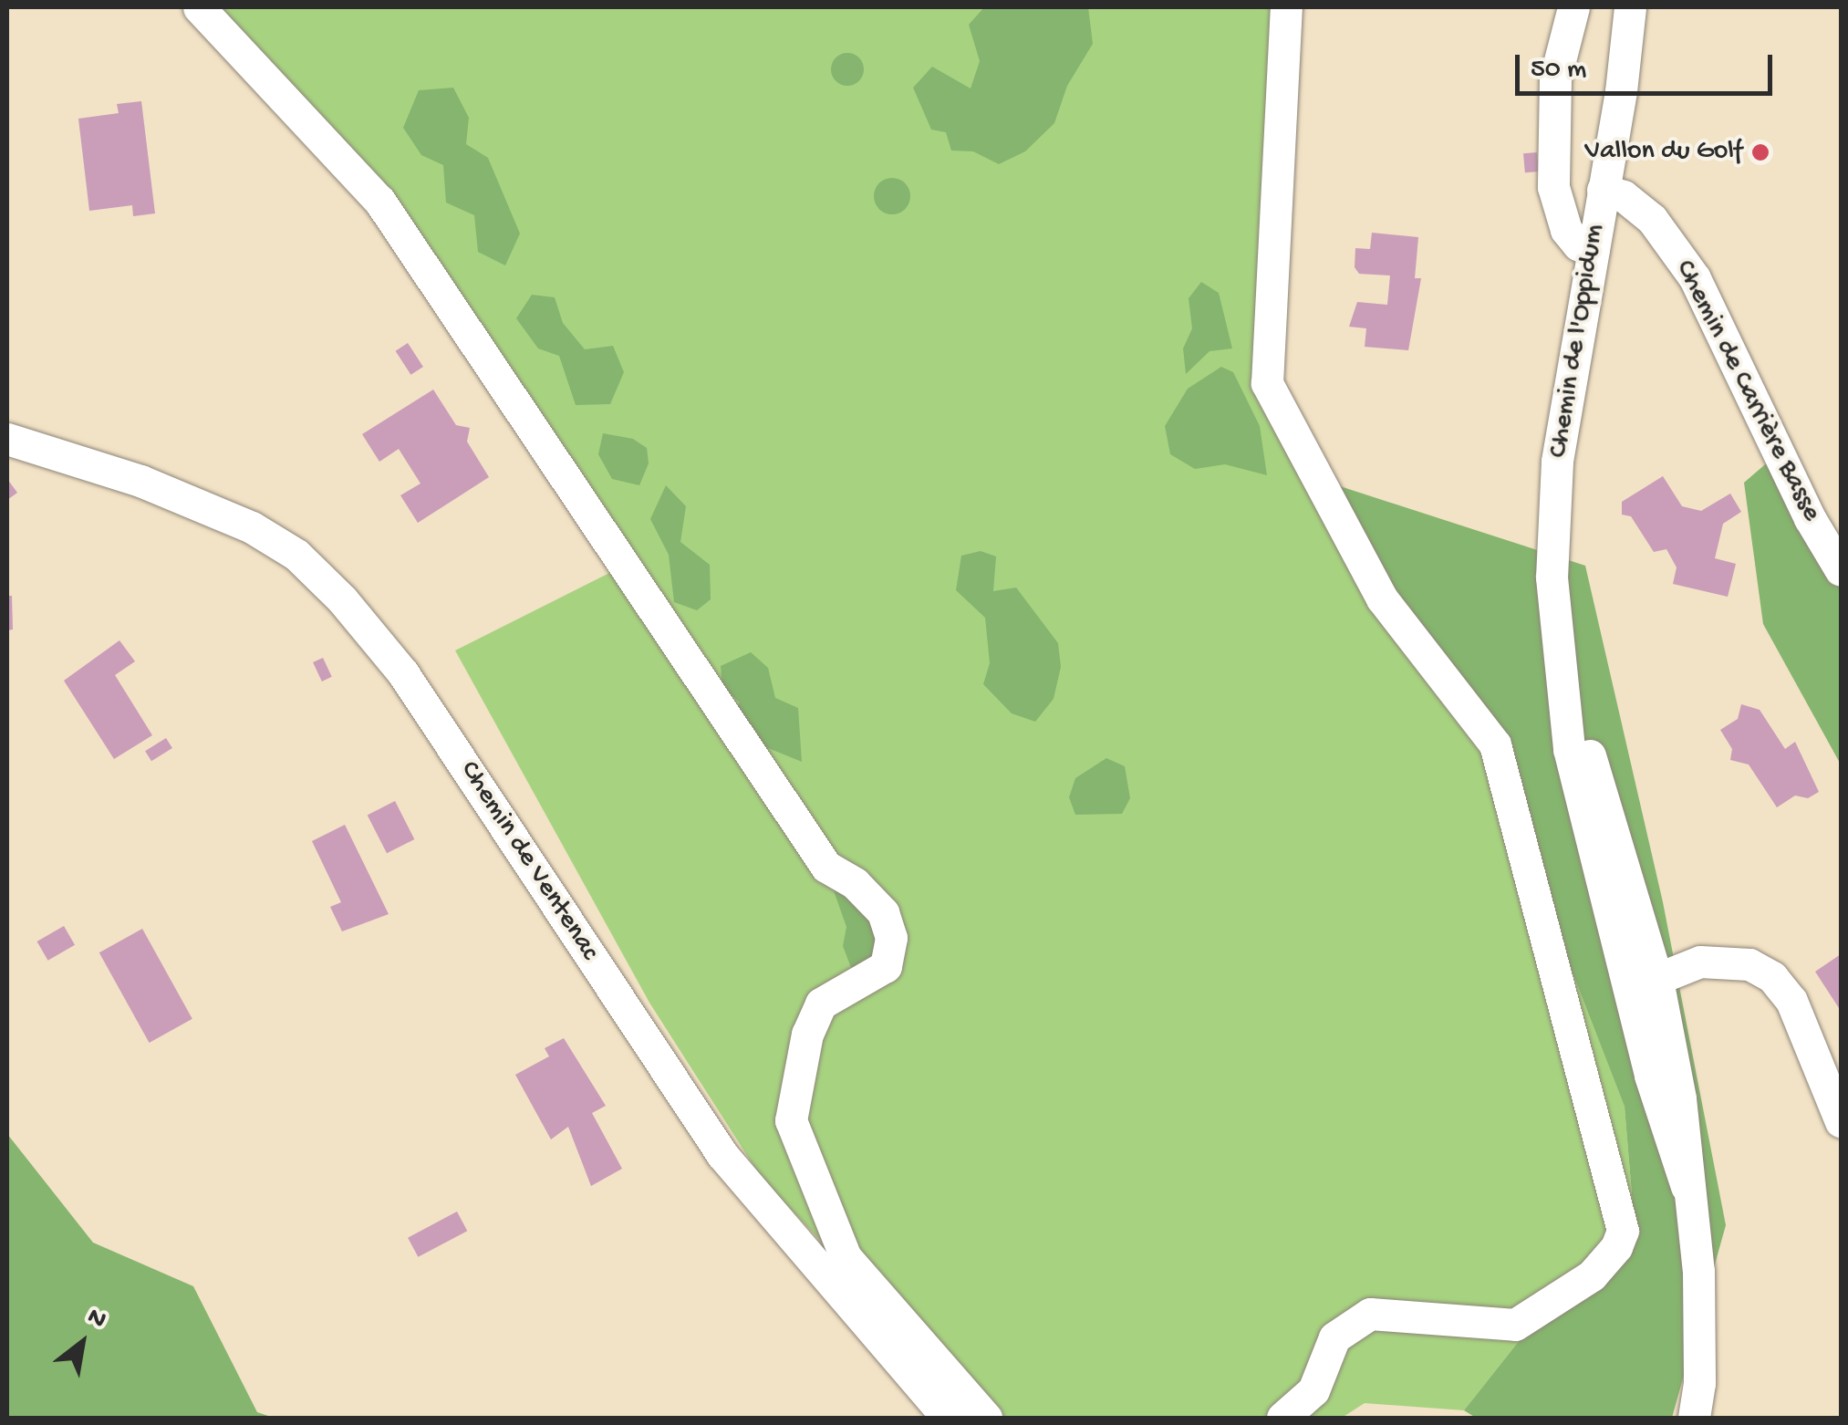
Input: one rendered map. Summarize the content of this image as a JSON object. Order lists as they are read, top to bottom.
{
  "streets": {
    "street": ["Chemin de l'Oppidum", "Chemin de Carrière Basse", "Chemin de Ventenac"]
  },
  "crossings": [
    ["Chemin de l'Oppidum", "Chemin de Carrière Basse"]
  ],
  "places": ["Vallon du Golf"],
  "scale_bar": "50 m",
  "north": "top right"
}
